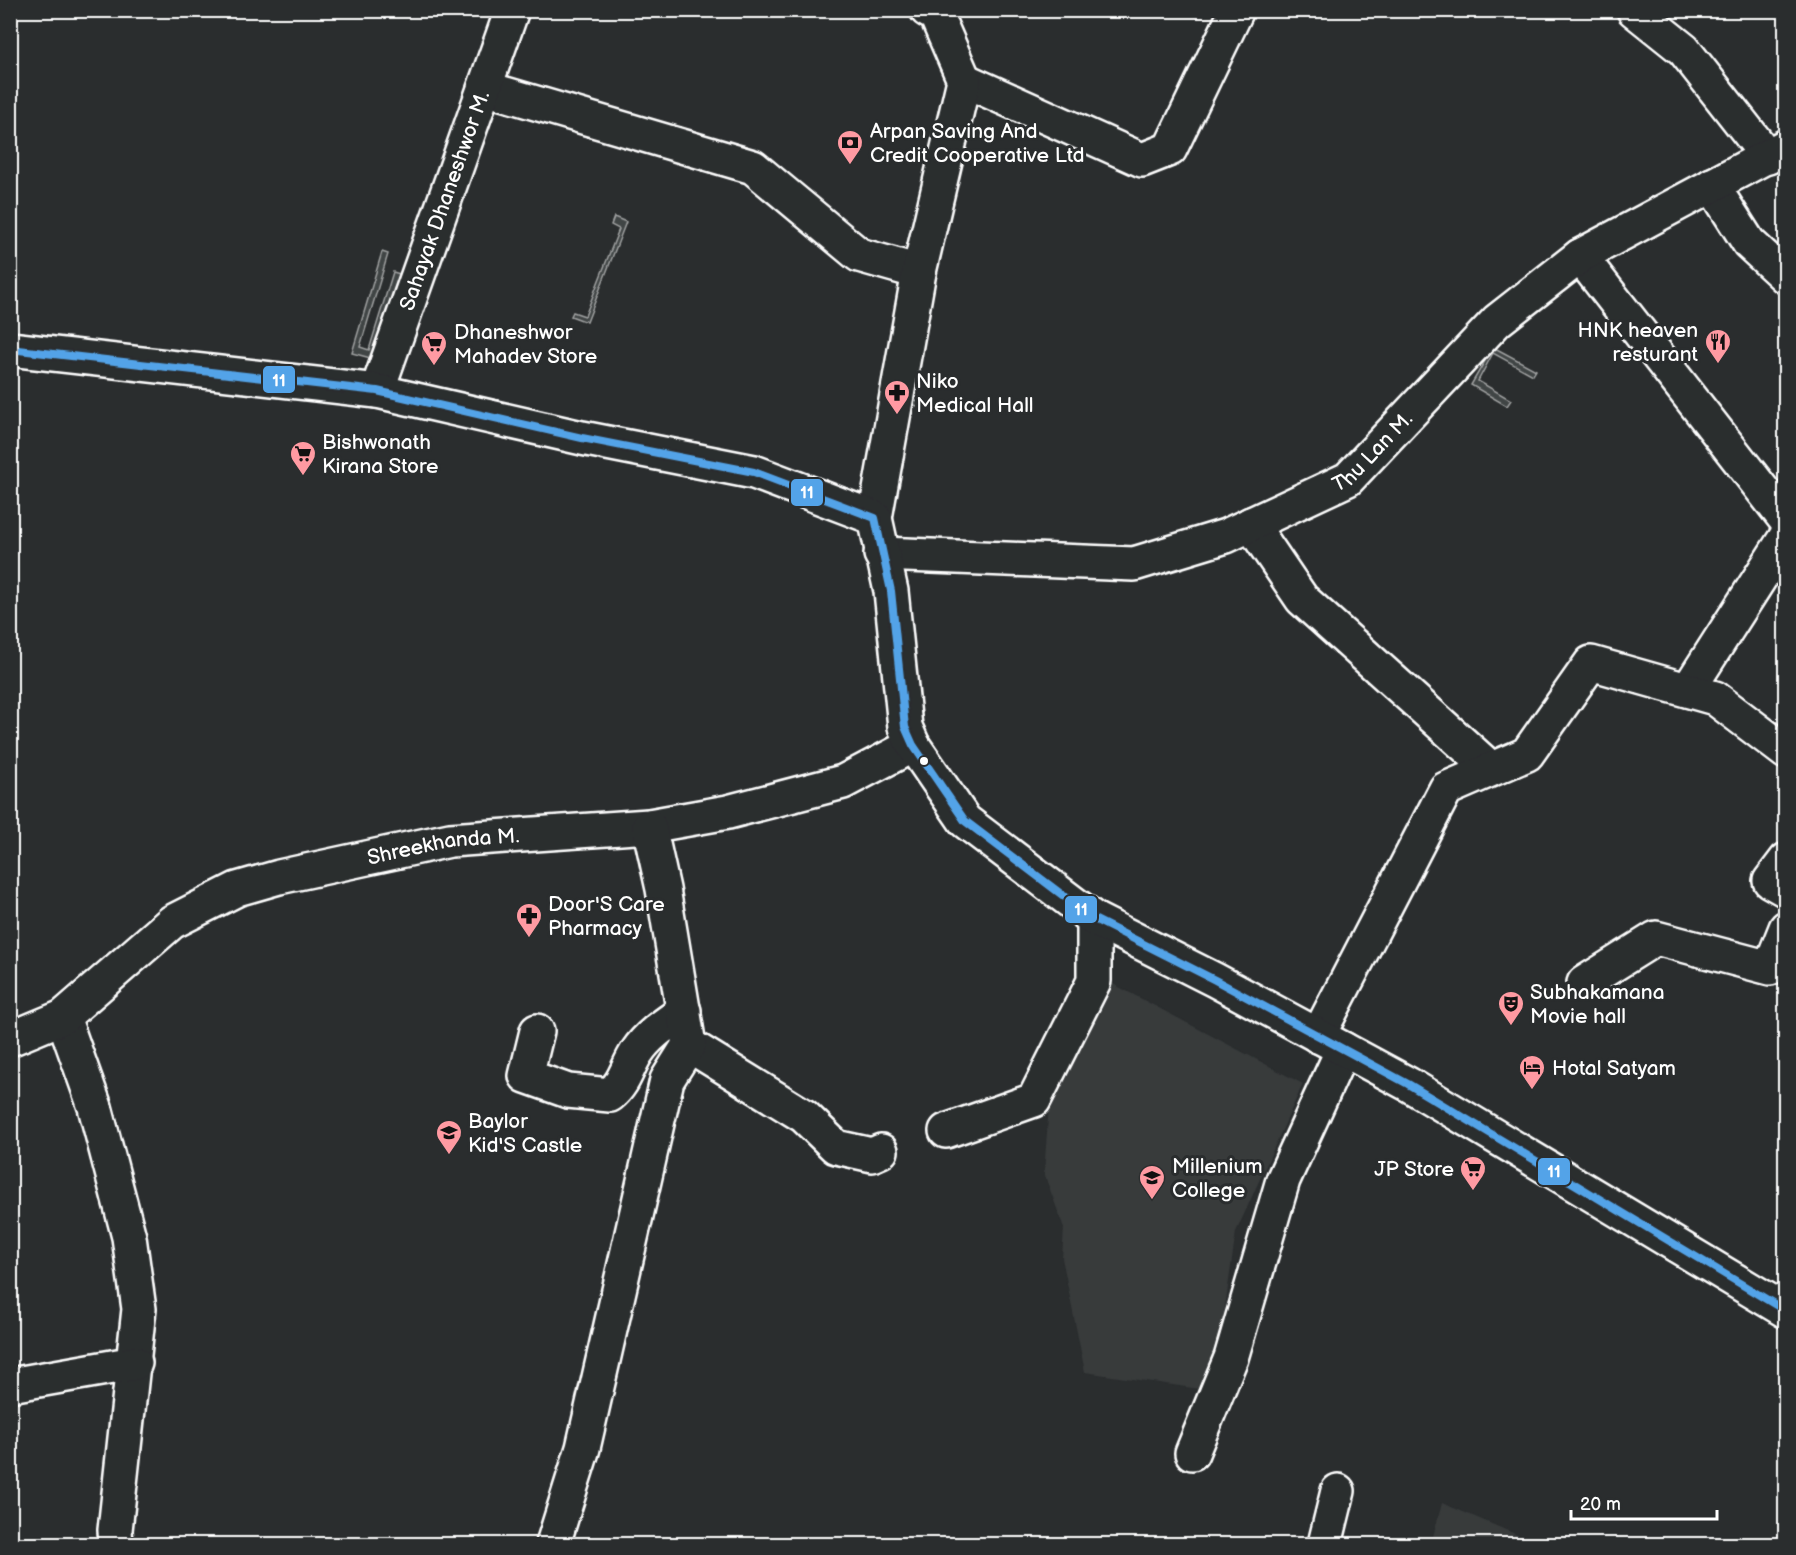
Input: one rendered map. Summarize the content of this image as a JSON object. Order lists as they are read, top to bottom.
{
  "streets": {
    "street": ["Sahayak Dhaneshwor M.", "Thu Lan M.", "Shreekhanda M."]
  },
  "places": {
    "bank": ["Arpan Saving And Credit Cooperative Ltd"],
    "restaurant": ["HNK heaven resturant"],
    "supermarket": ["Dhaneshwor Mahadev Store", "Bishwonath Kirana Store", "JP Store"],
    "pharmacy": ["Niko Medical Hall", "Door'S Care Pharmacy"],
    "theatre": ["Subhakamana Movie hall"],
    "hotel": ["Hotal Satyam"],
    "school or university": ["Baylor Kid'S Castle", "Millenium College"]
  },
  "lines": ["transit line 11"],
  "scale_bar": "20 m"
}
